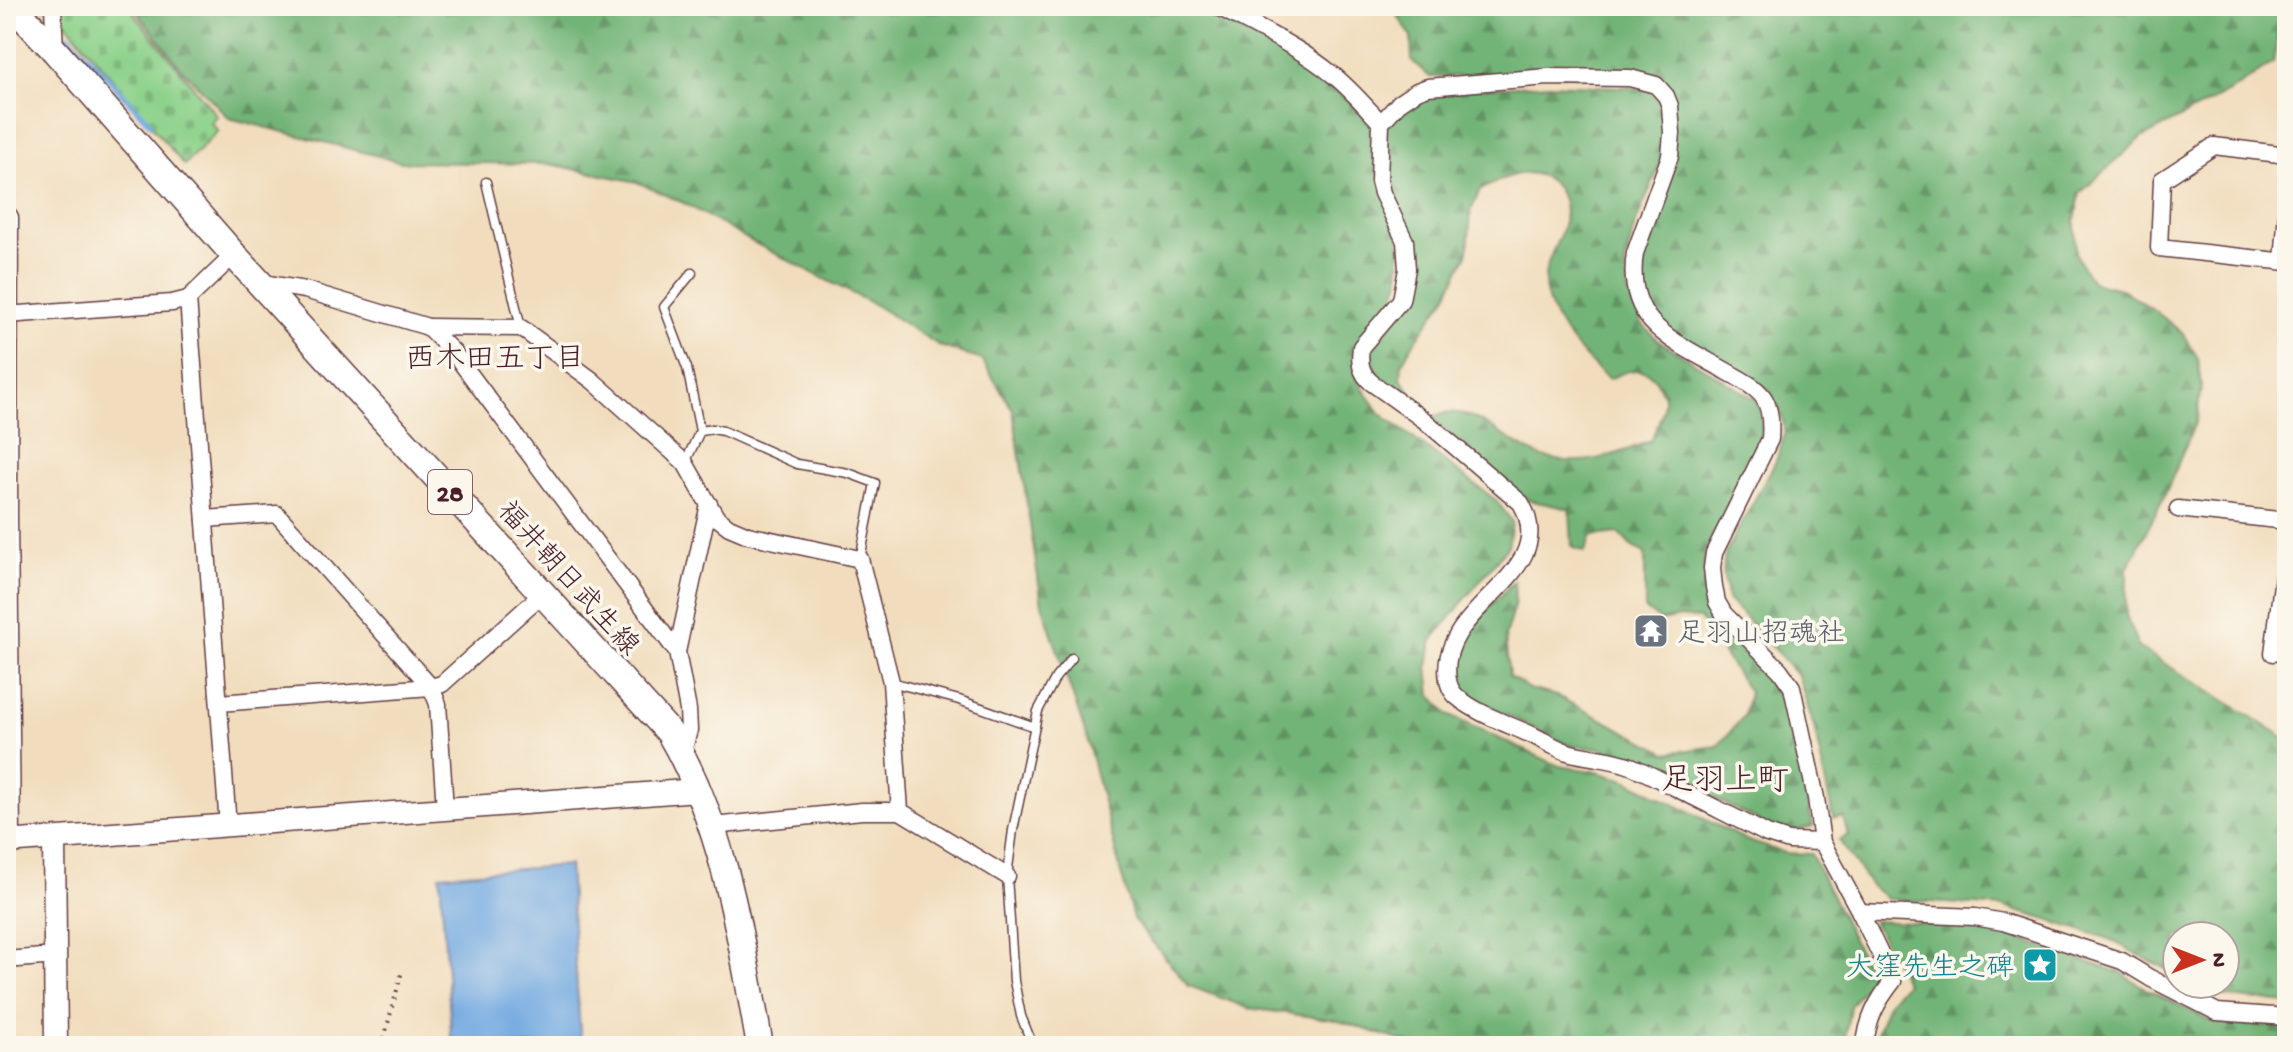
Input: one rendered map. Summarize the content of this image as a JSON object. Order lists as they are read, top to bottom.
{
  "streets": {
    "main road": ["28", "福井朝日武生線"]
  },
  "districts": ["西木田五丁目", "足羽上町"],
  "places": {
    "temple": ["足羽山招魂社"],
    "place": ["大窪先生之碑"]
  },
  "north": "right"
}
